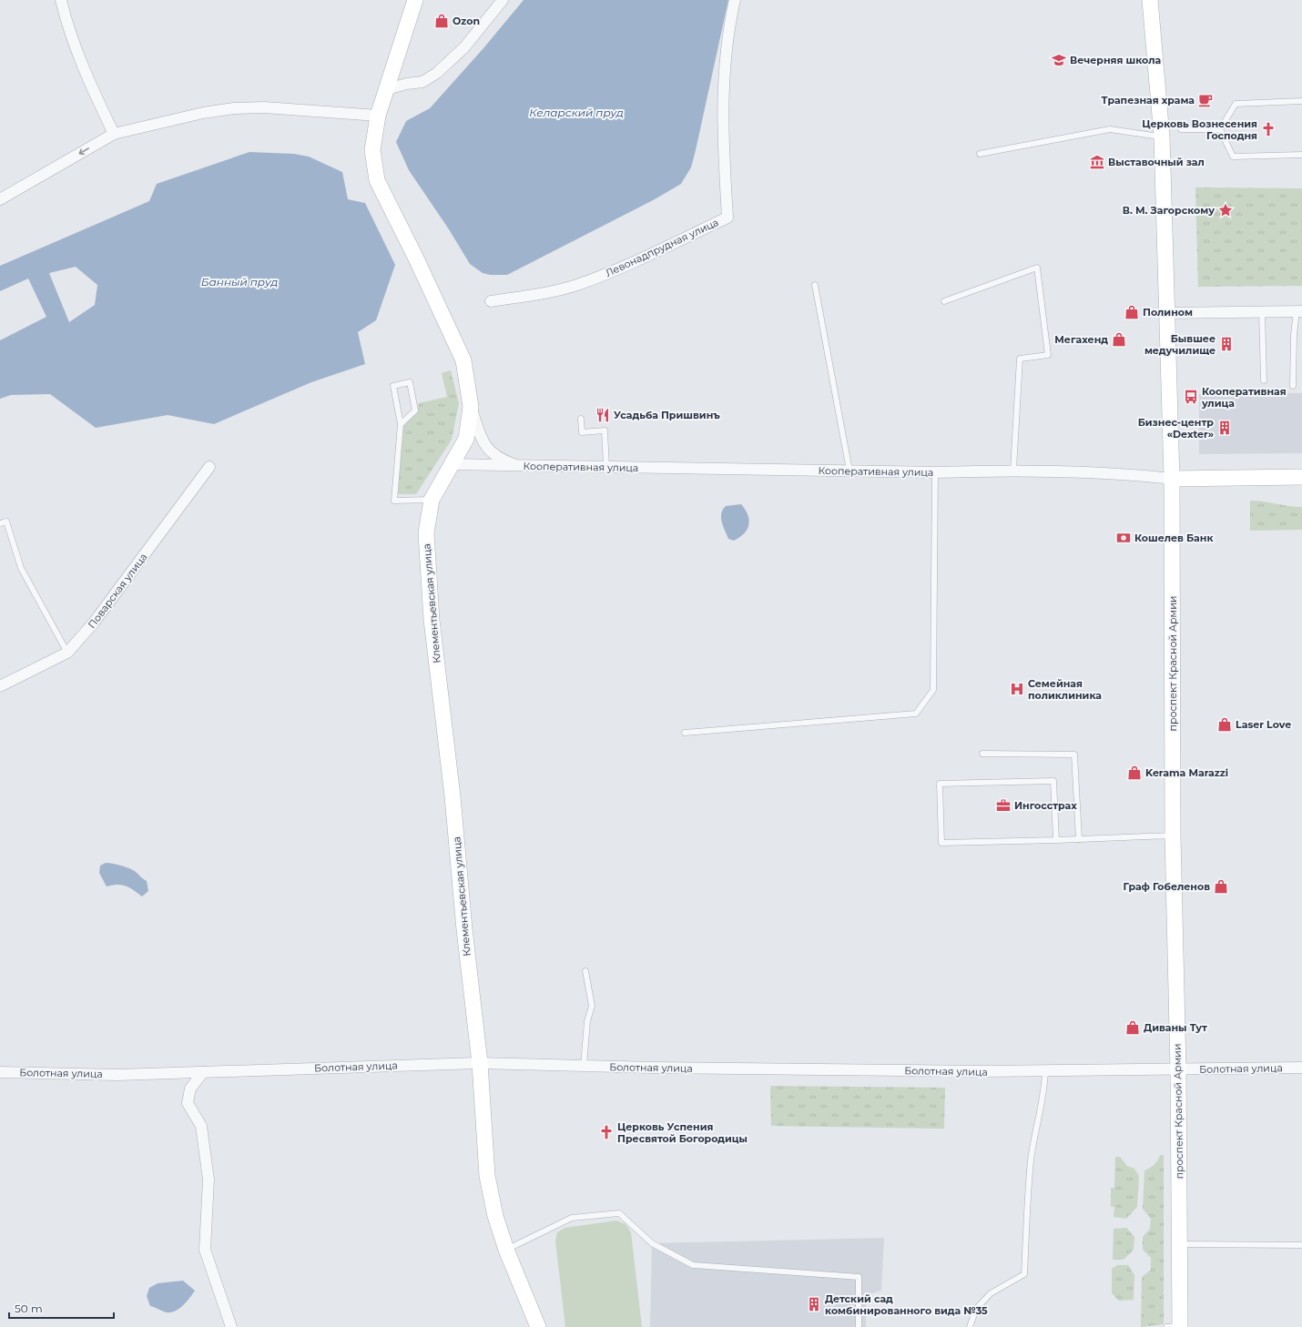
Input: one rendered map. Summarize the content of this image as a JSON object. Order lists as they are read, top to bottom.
{
  "streets": {
    "street": [
      "Левонадпрудная улица",
      "Кооперативная улица",
      "Поварская улица",
      "Клементьевская улица",
      "проспект Красной Армии",
      "Болотная улица"
    ]
  },
  "crossings": [
    ["Кооперативная улица", "Клементьевская улица"],
    ["Кооперативная улица", "проспект Красной Армии"],
    ["Клементьевская улица", "Болотная улица"],
    ["проспект Красной Армии", "Болотная улица"]
  ],
  "water": ["Келарский пруд", "Банный пруд"],
  "places": {
    "shop": [
      "Ozon",
      "Полином",
      "Мегахенд",
      "Laser Love",
      "Kerama Marazzi",
      "Граф Гобеленов",
      "Диваны Тут"
    ],
    "school or university": ["Вечерняя школа"],
    "cafe": ["Трапезная храма"],
    "church": ["Церковь Вознесения Господня", "Церковь Успения Пресвятой Богородицы"],
    "museum": ["Выставочный зал"],
    "place": ["В. М. Загорскому"],
    "building": ["Бывшее медучилище", "Бизнес-центр «Dexter»", "Детский сад комбинированного вида №35"],
    "bus stop": ["Кооперативная улица"],
    "restaurant": ["Усадьба Пришвинъ"],
    "bank": ["Кошелев Банк"],
    "hospital": ["Семейная поликлиника"],
    "office": ["Ингосстрах"]
  },
  "scale_bar": "50 m"
}
